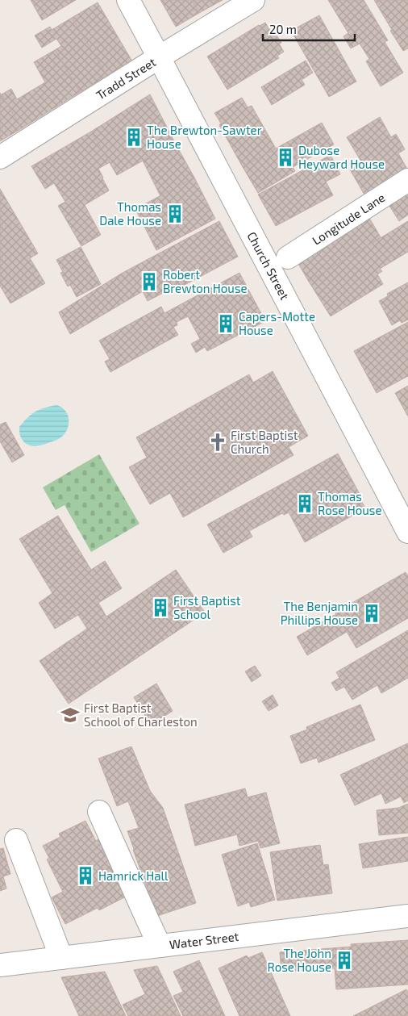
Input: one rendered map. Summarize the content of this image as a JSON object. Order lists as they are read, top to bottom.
{
  "streets": {
    "street": [
      "Tradd Street",
      "Longitude Lane",
      "Church Street",
      "Water Street"
    ]
  },
  "crossings": [
    ["Tradd Street", "Church Street"]
  ],
  "places": {
    "building": [
      "The Brewton-Sawter House",
      "Dubose Heyward House",
      "Thomas Dale House",
      "Robert Brewton House",
      "Capers-Motte House",
      "Thomas Rose House",
      "First Baptist School",
      "The Benjamin Phillips House",
      "Hamrick Hall",
      "The John Rose House"
    ],
    "church": ["First Baptist Church"],
    "school or university": ["First Baptist School of Charleston"]
  },
  "scale_bar": "20 m"
}
